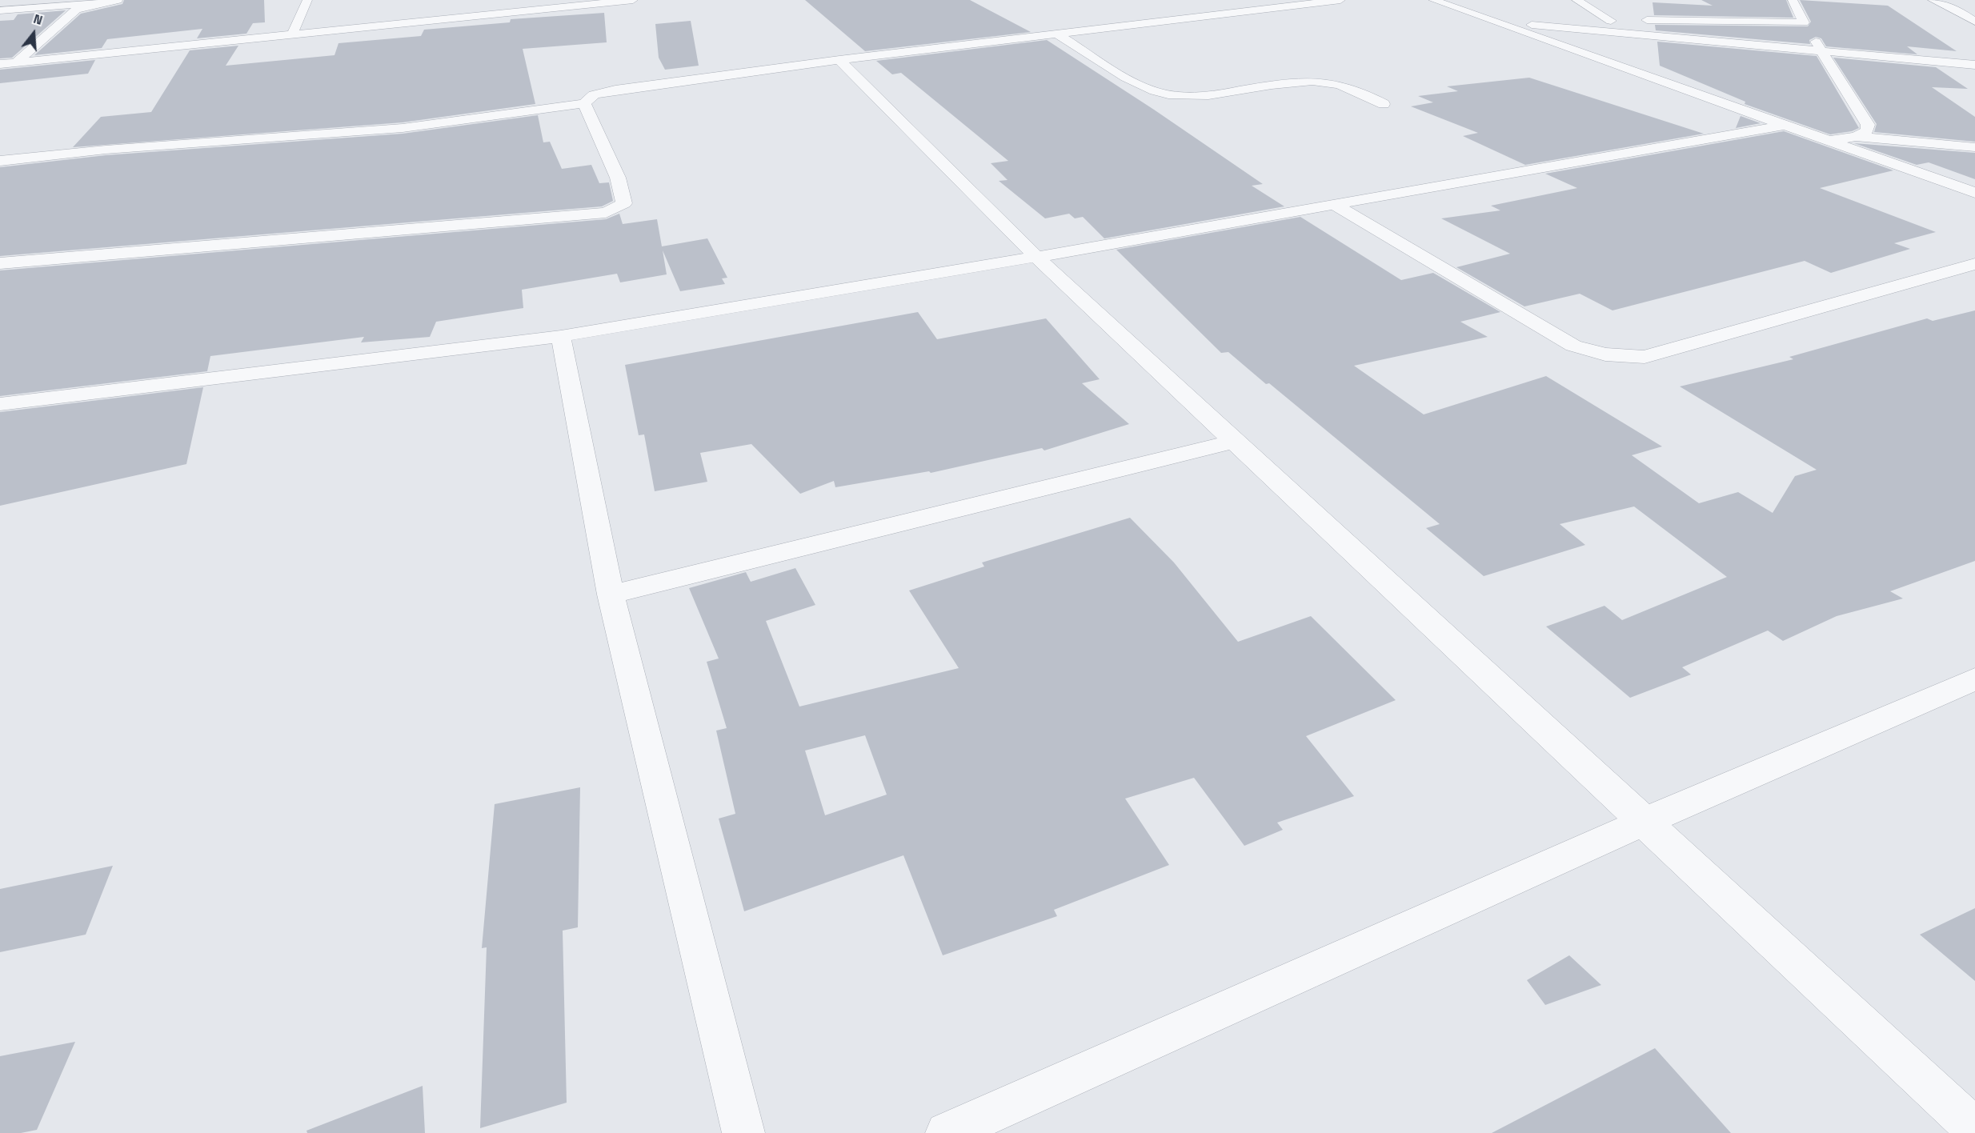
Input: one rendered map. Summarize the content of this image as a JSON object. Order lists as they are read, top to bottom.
{
  "north": "top"
}
